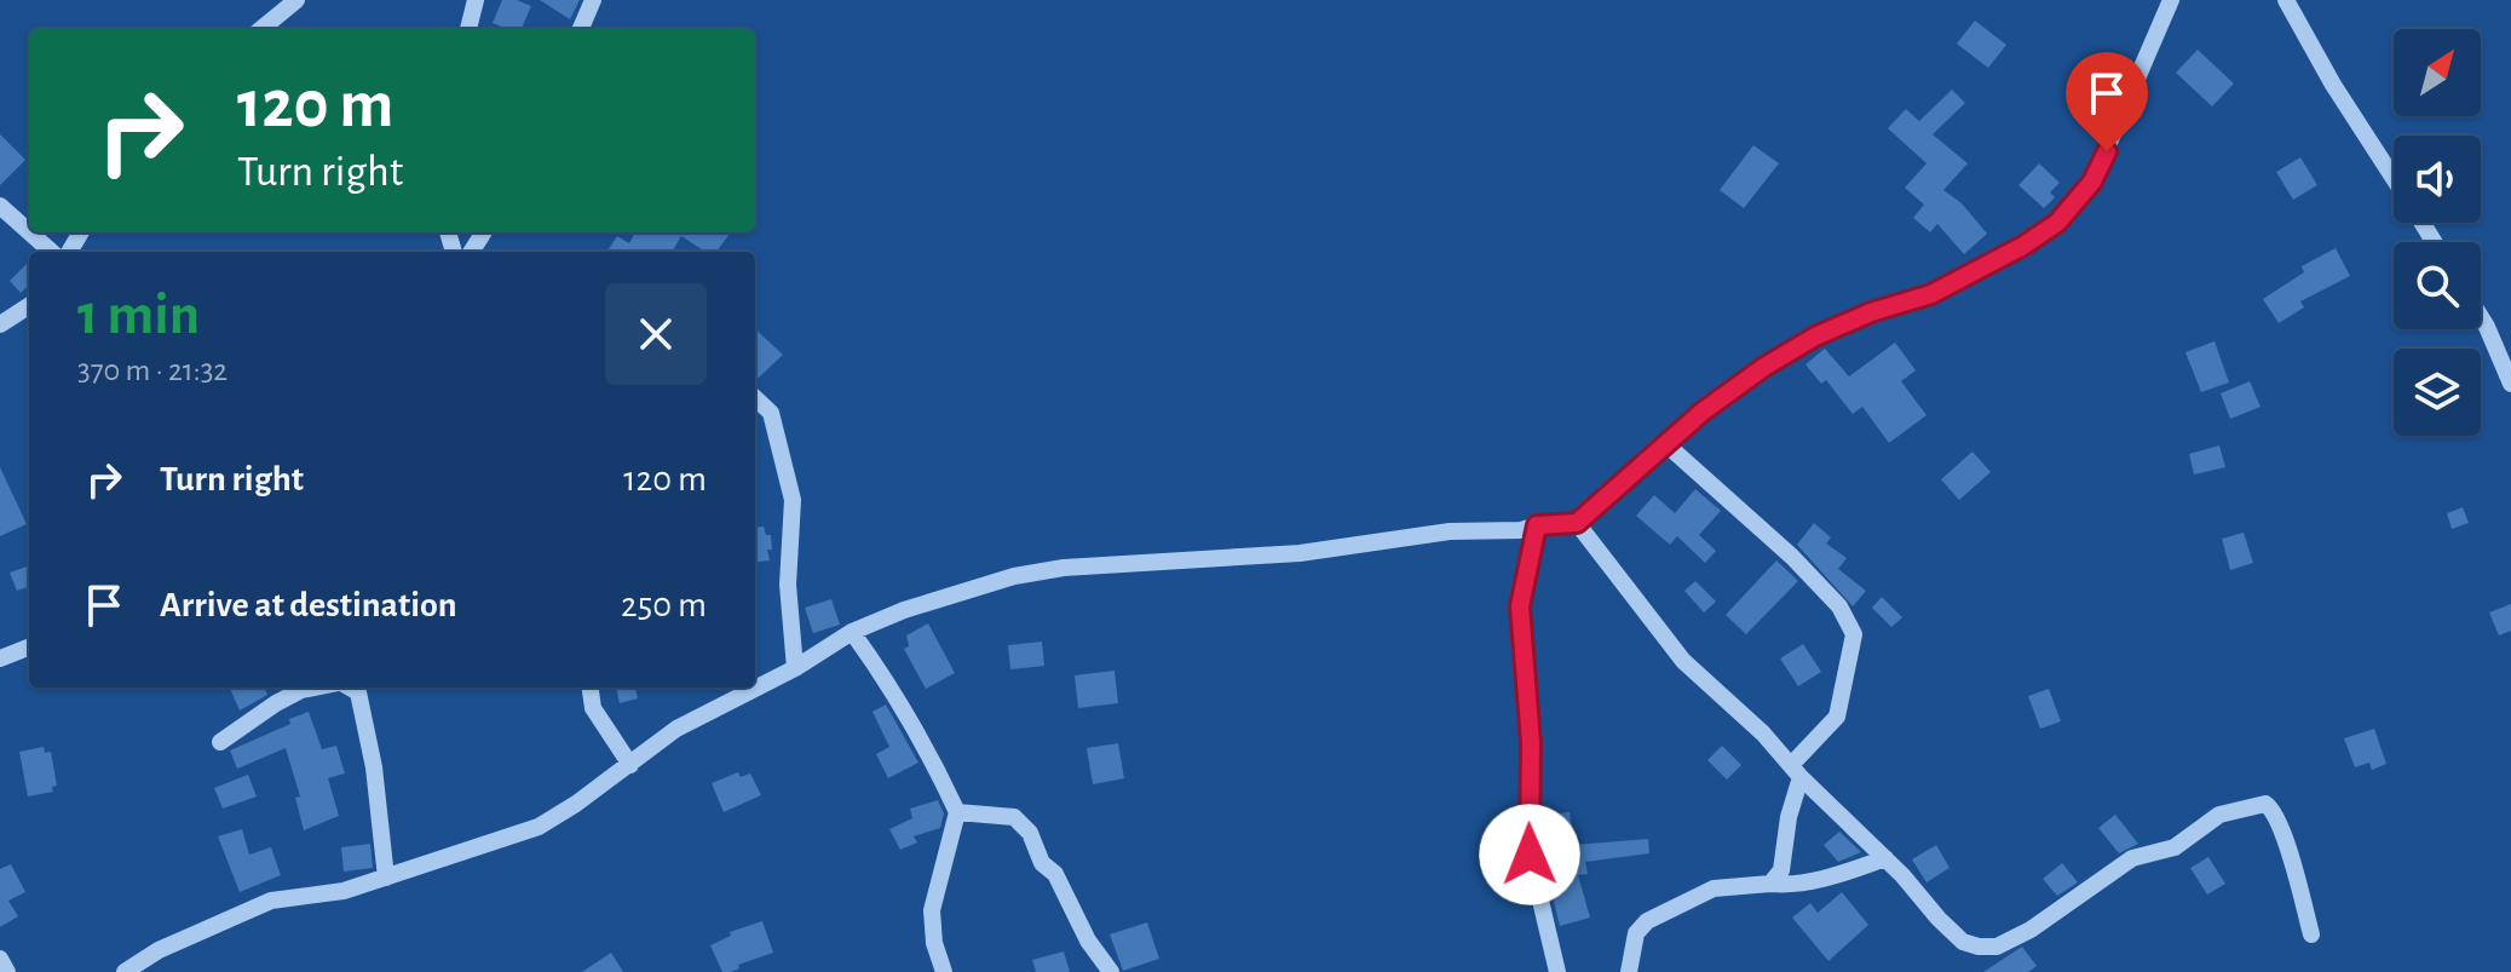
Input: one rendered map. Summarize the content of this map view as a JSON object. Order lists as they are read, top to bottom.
{
  "north": "top right",
  "page": {
    "turn": ["120 m", "Turn right"],
    "heading": ["1 min", "370 m · 21:32"],
    "list": [
      {
        "name": "Turn right",
        "value": "120 m"
      },
      {
        "name": "Arrive at destination",
        "value": "250 m"
      }
    ]
  }
}
